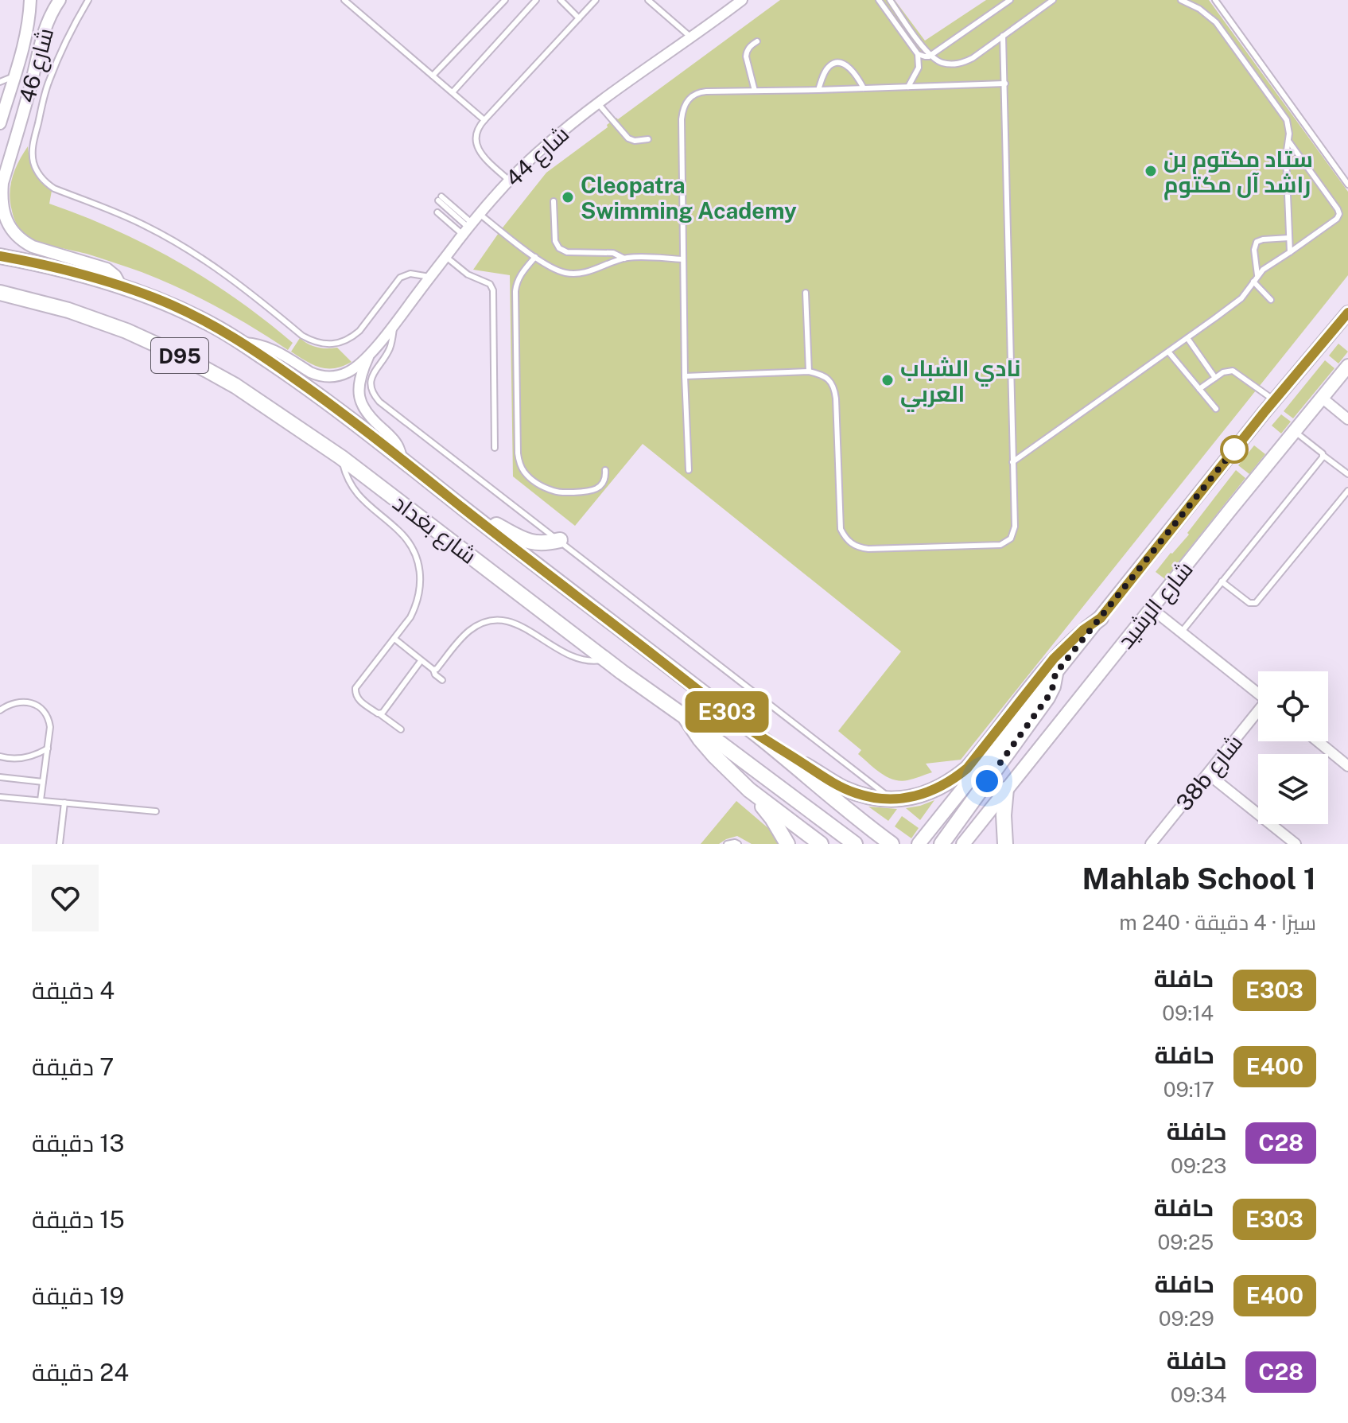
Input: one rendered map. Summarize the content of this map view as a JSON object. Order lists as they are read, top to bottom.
{
  "streets": {
    "main road": ["D95", "شارع بغداد", "شارع الرشيد"],
    "street": ["شارع 46", "شارع 44", "38b شارع"]
  },
  "crossings": [
    ["شارع 46", "شارع بغداد"],
    ["شارع 44", "شارع بغداد"]
  ],
  "places": ["ستاد مكتوم بن راشد آل مكتوم", "Cleopatra Swimming Academy", "نادي الشباب العربي"],
  "lines": ["bus line E303"],
  "page": {
    "on_map": "E303",
    "heading": ["Mahlab School 1", "سيرًا · 4 دقيقة · 240 m"],
    "list": [
      {
        "mark": "E303",
        "name": "حافلة",
        "note": "09:14",
        "value": "4 دقيقة"
      },
      {
        "mark": "E400",
        "name": "حافلة",
        "note": "09:17",
        "value": "7 دقيقة"
      },
      {
        "mark": "C28",
        "name": "حافلة",
        "note": "09:23",
        "value": "13 دقيقة"
      },
      {
        "mark": "E303",
        "name": "حافلة",
        "note": "09:25",
        "value": "15 دقيقة"
      },
      {
        "mark": "E400",
        "name": "حافلة",
        "note": "09:29",
        "value": "19 دقيقة"
      },
      {
        "mark": "C28",
        "name": "حافلة",
        "note": "09:34",
        "value": "24 دقيقة"
      }
    ]
  }
}
